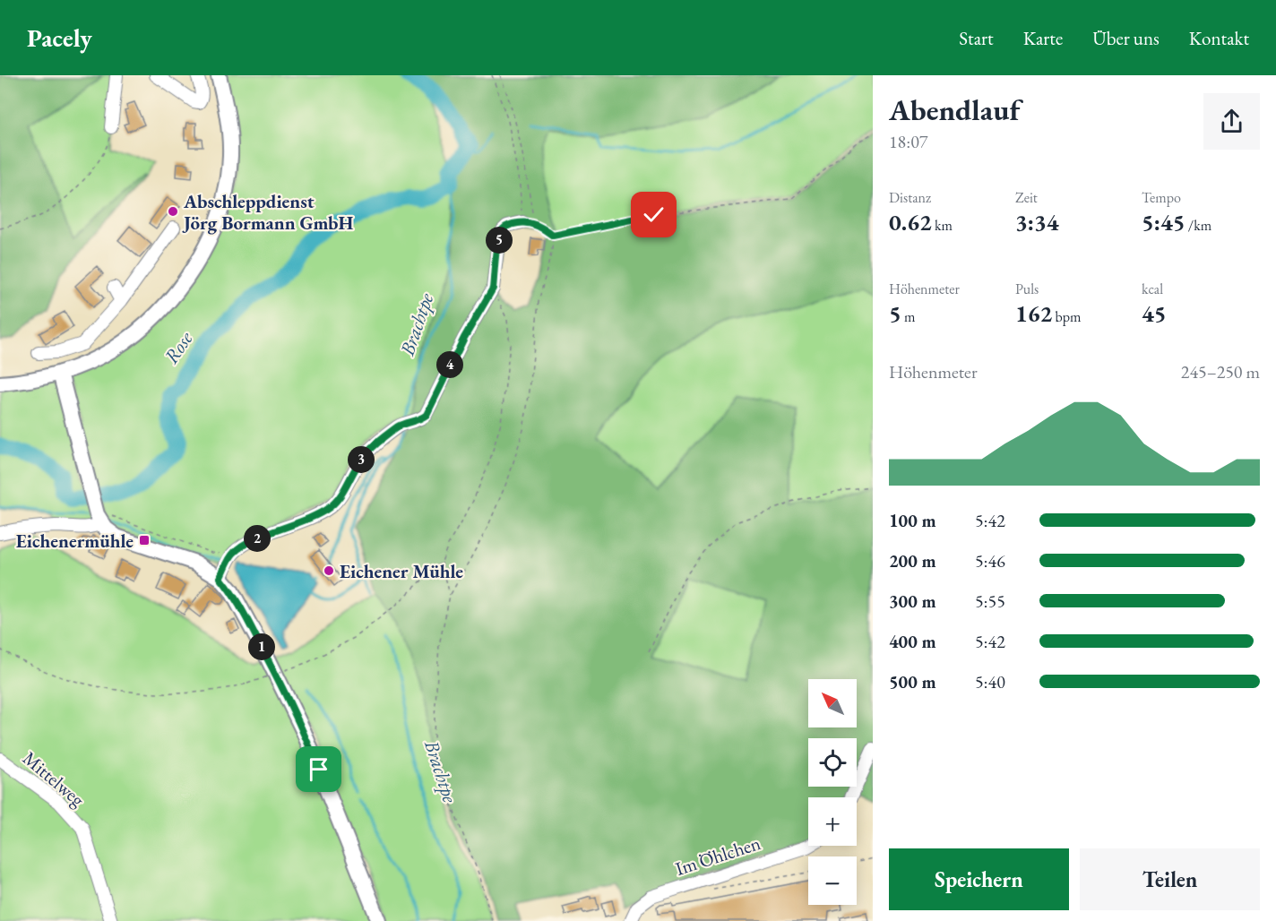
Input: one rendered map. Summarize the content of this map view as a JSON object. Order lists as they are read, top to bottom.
{
  "streets": {
    "street": ["Mittelweg", "Im Öhlchen"]
  },
  "water": ["Brachtpe", "Rose"],
  "places": {
    "other": ["Abschleppdienst Jörg Bormann GmbH", "Eichener Mühle"],
    "transit": ["Eichenermühle"]
  },
  "north": "top left",
  "page": {
    "header": "Pacely",
    "nav": [
      "Start",
      "Karte",
      "Über uns",
      "Kontakt"
    ],
    "heading": ["Abendlauf", "18:07"],
    "stats": [
      ["Distanz", "0.62 km"],
      ["Zeit", "3:34"],
      ["Tempo", "5:45 /km"],
      ["Höhenmeter", "5 m"],
      ["Puls", "162 bpm"],
      ["kcal", "45"]
    ],
    "pins": [
      "5",
      "4",
      "3",
      "2",
      "1"
    ],
    "chart": ["Höhenmeter", "245–250 m"],
    "list": [
      {
        "name": "100 m",
        "note": "5:42"
      },
      {
        "name": "200 m",
        "note": "5:46"
      },
      {
        "name": "300 m",
        "note": "5:55"
      },
      {
        "name": "400 m",
        "note": "5:42"
      },
      {
        "name": "500 m",
        "note": "5:40"
      }
    ],
    "map_buttons": ["+", "−"],
    "buttons": ["Speichern", "Teilen"]
  }
}
